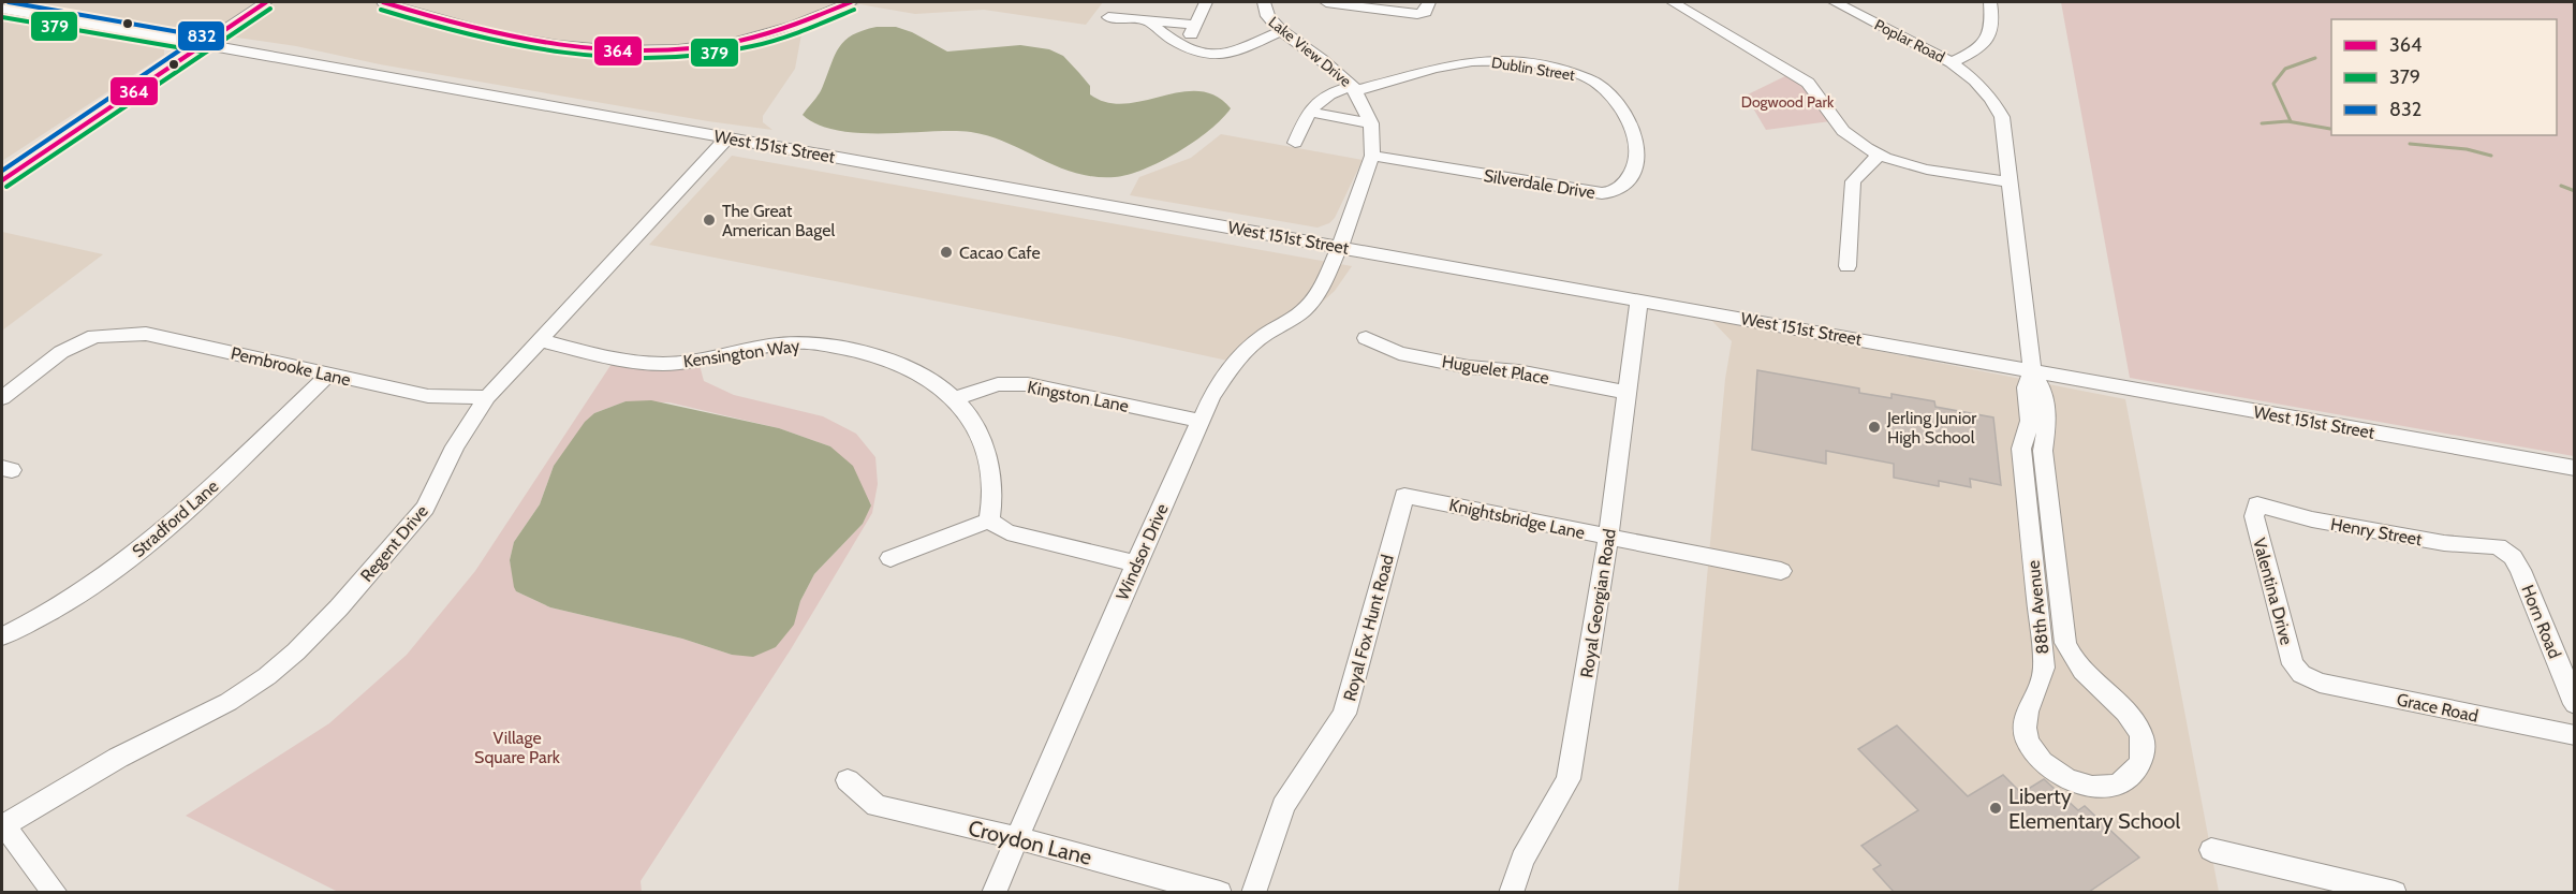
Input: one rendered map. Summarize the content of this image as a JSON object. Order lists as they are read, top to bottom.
{
  "streets": {
    "street": [
      "Poplar Road",
      "Lake View Drive",
      "Dublin Street",
      "West 151st Street",
      "Silverdale Drive",
      "Kensington Way",
      "Pembrooke Lane",
      "Huguelet Place",
      "Kingston Lane",
      "Stradford Lane",
      "Knightsbridge Lane",
      "Henry Street",
      "Regent Drive",
      "Windsor Drive",
      "Valentina Drive",
      "Royal Georgian Road",
      "88th Avenue",
      "Horn Road",
      "Royal Fox Hunt Road",
      "Grace Road",
      "Croydon Lane"
    ]
  },
  "crossings": [
    ["Poplar Road", "88th Avenue"],
    ["Lake View Drive", "Dublin Street"],
    ["Lake View Drive", "West 151st Street"],
    ["Lake View Drive", "Silverdale Drive"],
    ["Lake View Drive", "Windsor Drive"],
    ["Dublin Street", "Silverdale Drive"],
    ["West 151st Street", "Regent Drive"],
    ["West 151st Street", "Windsor Drive"],
    ["West 151st Street", "Royal Georgian Road"],
    ["West 151st Street", "88th Avenue"],
    ["Kensington Way", "Kingston Lane"],
    ["Kensington Way", "Regent Drive"],
    ["Pembrooke Lane", "Stradford Lane"],
    ["Pembrooke Lane", "Regent Drive"],
    ["Huguelet Place", "Royal Georgian Road"],
    ["Kingston Lane", "Windsor Drive"],
    ["Knightsbridge Lane", "Royal Georgian Road"],
    ["Knightsbridge Lane", "Royal Fox Hunt Road"],
    ["Henry Street", "Valentina Drive"],
    ["Henry Street", "Horn Road"],
    ["Windsor Drive", "Croydon Lane"],
    ["Valentina Drive", "Grace Road"]
  ],
  "parks": ["Dogwood Park", "Village Square Park"],
  "places": [
    "The Great American Bagel",
    "Cacao Cafe",
    "Jerling Junior High School",
    "Liberty Elementary School"
  ],
  "lines": ["transit line 364", "transit line 832", "transit line 379"],
  "legend": ["364", "379", "832"]
}
